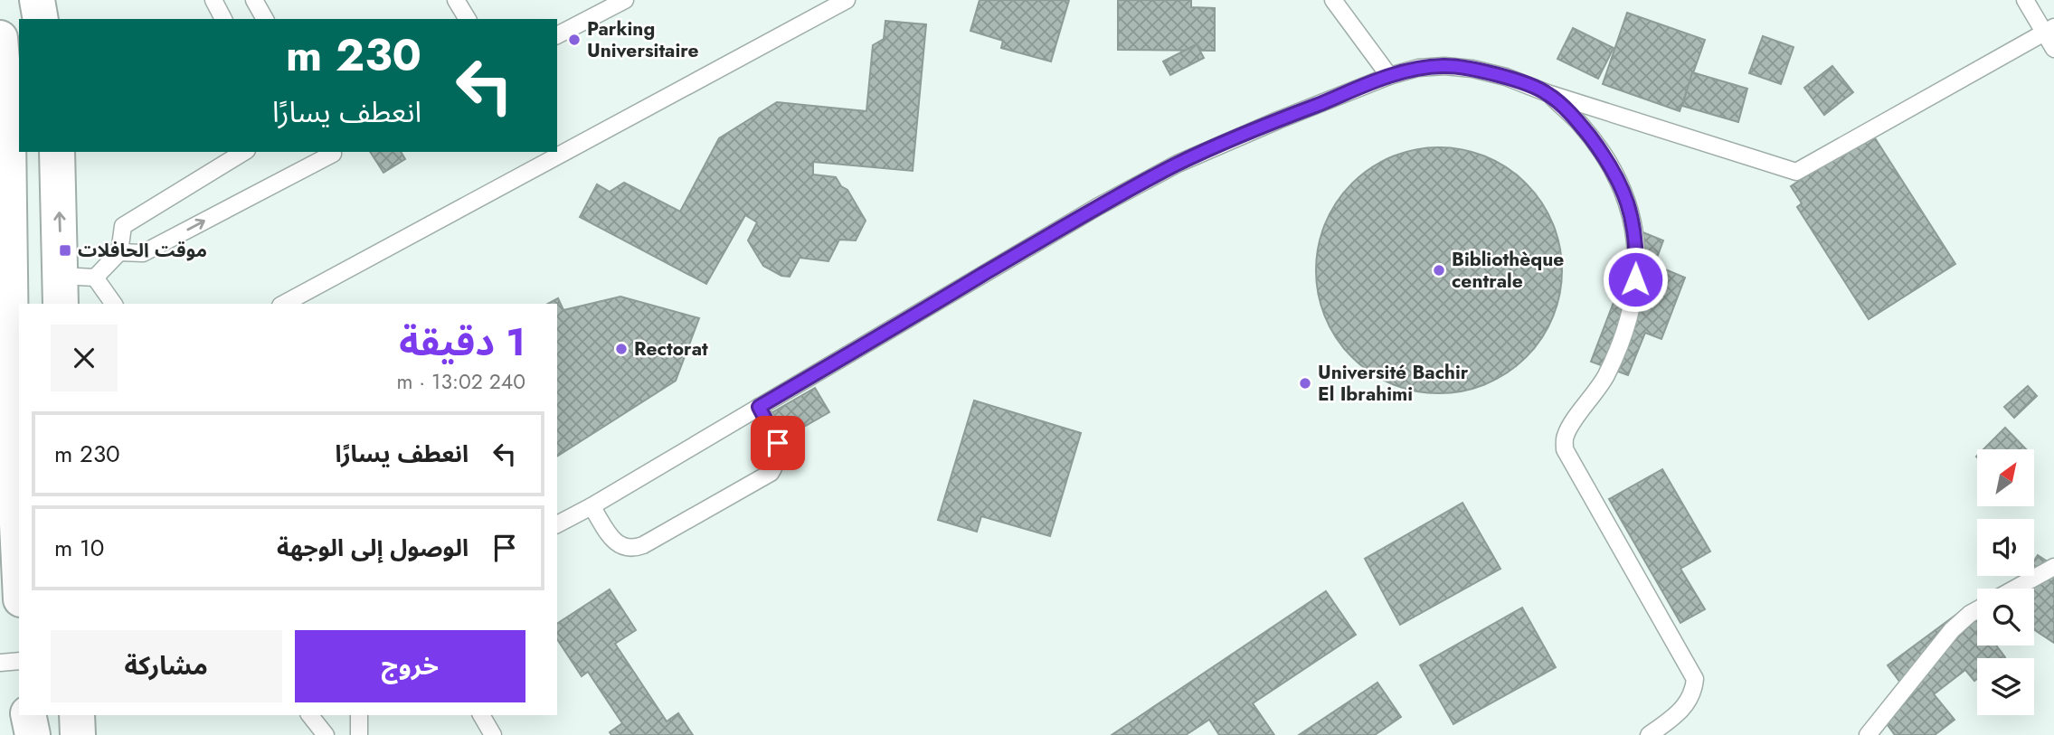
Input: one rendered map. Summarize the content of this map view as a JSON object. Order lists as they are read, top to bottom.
{
  "places": {
    "other": [
      "Parking Universitaire",
      "Bibliothèque centrale",
      "Rectorat",
      "Université Bachir El Ibrahimi"
    ],
    "transit": ["موقت الحافلات"]
  },
  "north": "top right",
  "page": {
    "turn": ["230 m", "انعطف يسارًا"],
    "heading": ["1 دقيقة", "240 m · 13:02"],
    "list": [
      {
        "name": "انعطف يسارًا",
        "value": "230 m"
      },
      {
        "name": "الوصول إلى الوجهة",
        "value": "10 m"
      }
    ],
    "buttons": ["خروج", "مشاركة"]
  }
}
